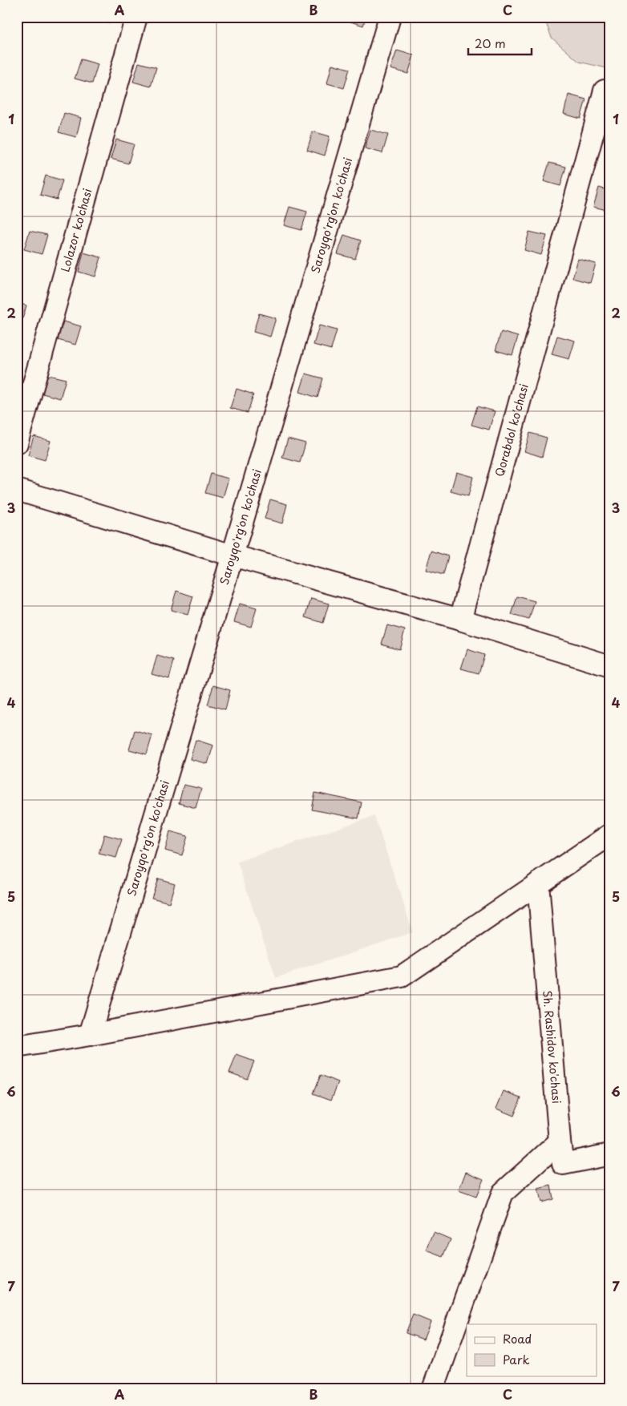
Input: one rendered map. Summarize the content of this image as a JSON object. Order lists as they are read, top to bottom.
{
  "streets": {
    "street": [
      "Saroyqo'rg'on ko'chasi",
      "Lolazor ko'chasi",
      "Qorabdol ko'chasi",
      "Sh. Rashidov ko'chasi"
    ]
  },
  "legend": ["Road", "Park"],
  "scale_bar": "20 m",
  "grid": {
    "columns": ["A", "B", "C"],
    "rows": [
      "1",
      "2",
      "3",
      "4",
      "5",
      "6",
      "7"
    ]
  }
}
